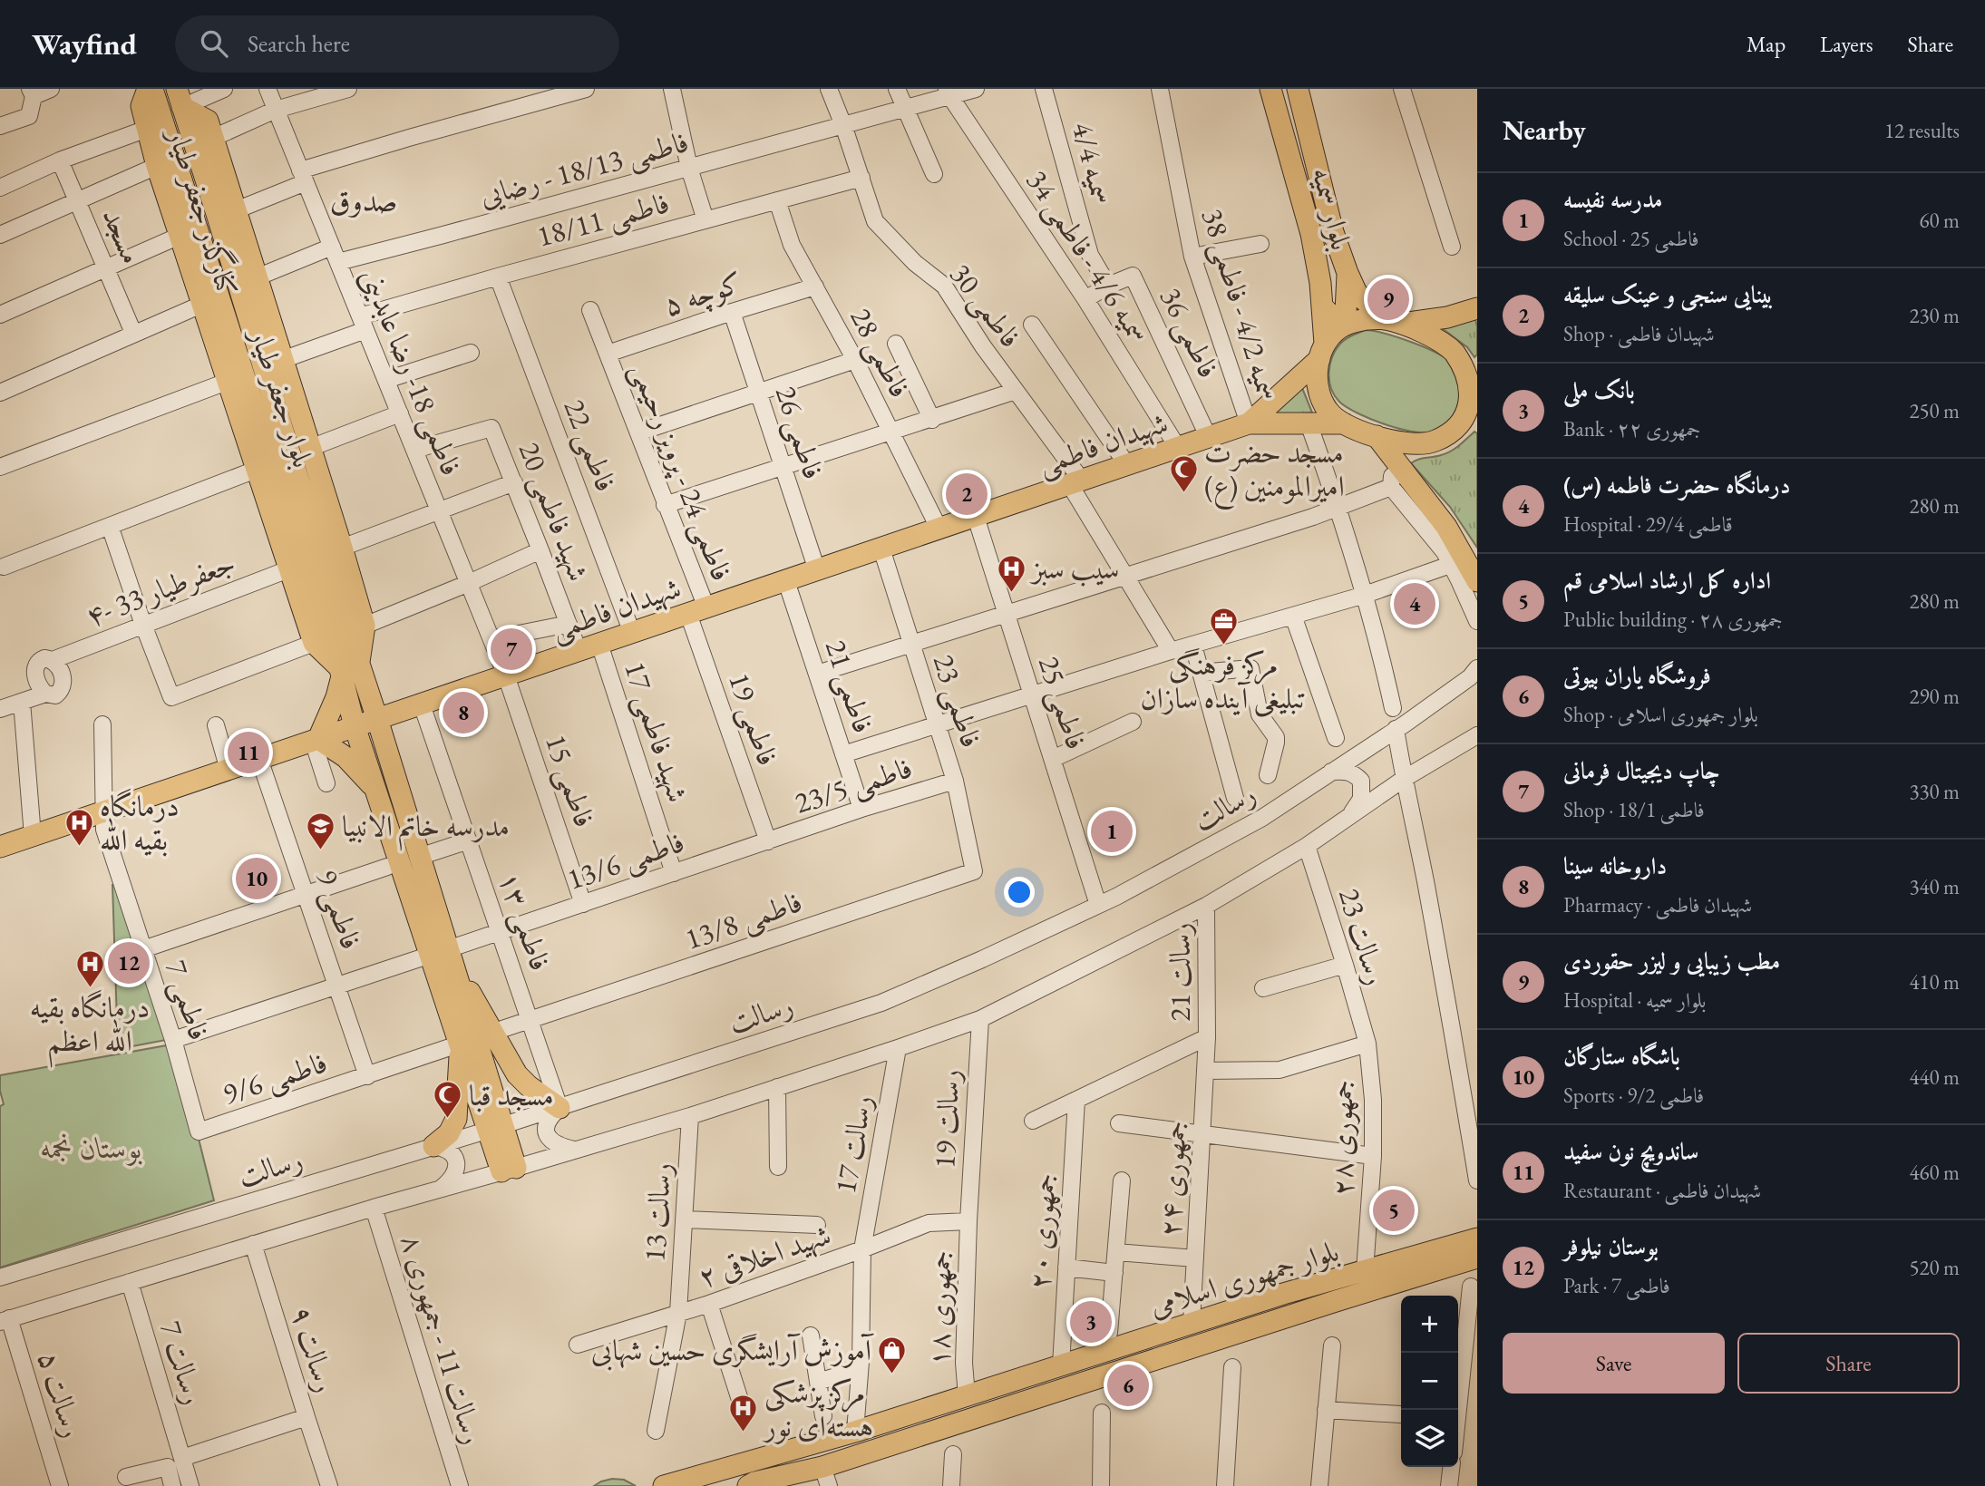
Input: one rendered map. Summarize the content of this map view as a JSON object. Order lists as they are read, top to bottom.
{
  "streets": {
    "main road": [
      "بلوار سمیه",
      "کنارگذر جعفر طیار",
      "بلوار جعفر طیار",
      "شهیدان فاطمی",
      "بلوار جمهوری اسلامی"
    ],
    "street": [
      "سمیه 4/4",
      "فاطمی 18/13 - رضایی",
      "فاطمی 18/11",
      "مسجد",
      "سمیه 4/6 - فاطمی 34",
      "کوچه ۵",
      "سمیه 4/2 - فاطمی 38",
      "فاطمی 30",
      "فاطمی 36",
      "فاطمی 28",
      "فاطمی 18- رضا عابدینی",
      "فاطمی 26",
      "فاطمی 22",
      "فاطمی 24 - پرویز رحیمی",
      "شهید فاطمی 20",
      "۴- جعفرطیار 33",
      "فاطمی 21",
      "فاطمی 23",
      "فاطمی 25",
      "فاطمی 19",
      "شهید فاطمی 17",
      "فاطمی 15",
      "فاطمی 23/5",
      "رسالت",
      "فاطمی 13/6",
      "فاطمی 9",
      "فاطمی 13/8",
      "فاطمی ۱۳",
      "رسالت 23",
      "رسالت 21",
      "فاطمی 7",
      "فاطمی 9/6",
      "رسالت 19",
      "جمهوری ۲۸",
      "رسالت 17",
      "جمهوری ۲۴",
      "رسالت 13",
      "جمهوری ۲۰",
      "شهید اخلاقی ۲",
      "جمهوری ۱۸",
      "رسالت 11 - جمهوری ۸",
      "رسالت ۹",
      "رسالت 7",
      "رسالت ۵"
    ]
  },
  "crossings": [
    ["سمیه 4/4", "فاطمی 36"],
    ["فاطمی 18/13 - رضایی", "سمیه 4/6 - فاطمی 34"],
    ["فاطمی 18/13 - رضایی", "فاطمی 30"],
    ["فاطمی 18/13 - رضایی", "فاطمی 18- رضا عابدینی"],
    ["کنارگذر جعفر طیار", "فاطمی 18/11"],
    ["کنارگذر جعفر طیار", "بلوار جعفر طیار"],
    ["کنارگذر جعفر طیار", "۴- جعفرطیار 33"],
    ["فاطمی 18/11", "فاطمی 30"],
    ["فاطمی 18/11", "فاطمی 28"],
    ["فاطمی 18/11", "فاطمی 18- رضا عابدینی"],
    ["فاطمی 18/11", "فاطمی 22"],
    ["سمیه 4/6 - فاطمی 34", "شهیدان فاطمی"],
    ["کوچه ۵", "فاطمی 28"],
    ["کوچه ۵", "فاطمی 26"],
    ["کوچه ۵", "فاطمی 24 - پرویز رحیمی"],
    ["سمیه 4/2 - فاطمی 38", "شهیدان فاطمی"],
    ["فاطمی 30", "شهیدان فاطمی"],
    ["فاطمی 36", "شهیدان فاطمی"],
    ["فاطمی 28", "شهیدان فاطمی"],
    ["فاطمی 18- رضا عابدینی", "شهیدان فاطمی"],
    ["فاطمی 18- رضا عابدینی", "شهید فاطمی 20"],
    ["فاطمی 18- رضا عابدینی", "فاطمی 15"],
    ["بلوار جعفر طیار", "شهیدان فاطمی"],
    ["بلوار جعفر طیار", "فاطمی 13/6"],
    ["فاطمی 26", "شهیدان فاطمی"],
    ["شهیدان فاطمی", "فاطمی 22"],
    ["شهیدان فاطمی", "فاطمی 24 - پرویز رحیمی"],
    ["شهیدان فاطمی", "شهید فاطمی 20"],
    ["شهیدان فاطمی", "فاطمی 21"],
    ["شهیدان فاطمی", "فاطمی 23"],
    ["شهیدان فاطمی", "فاطمی 25"],
    ["شهیدان فاطمی", "فاطمی 19"],
    ["شهیدان فاطمی", "شهید فاطمی 17"],
    ["شهیدان فاطمی", "فاطمی 15"],
    ["شهیدان فاطمی", "فاطمی 9"],
    ["شهیدان فاطمی", "فاطمی ۱۳"],
    ["شهیدان فاطمی", "فاطمی 7"],
    ["فاطمی 24 - پرویز رحیمی", "فاطمی 19"],
    ["فاطمی 21", "فاطمی 23/5"],
    ["فاطمی 23", "فاطمی 23/5"],
    ["فاطمی 23", "فاطمی 13/8"],
    ["فاطمی 25", "رسالت"],
    ["فاطمی 19", "فاطمی 23/5"],
    ["فاطمی 19", "فاطمی 13/6"],
    ["شهید فاطمی 17", "فاطمی 13/6"],
    ["فاطمی 15", "فاطمی 13/6"],
    ["فاطمی 23/5", "فاطمی 13/6"],
    ["رسالت", "فاطمی ۱۳"],
    ["فاطمی 13/6", "فاطمی 9"],
    ["فاطمی 13/6", "فاطمی ۱۳"],
    ["فاطمی 13/6", "فاطمی 7"],
    ["فاطمی 9", "فاطمی 9/6"],
    ["فاطمی 13/8", "فاطمی ۱۳"],
    ["فاطمی 13/8", "فاطمی 9/6"],
    ["رسالت 23", "جمهوری ۲۸"],
    ["رسالت 21", "جمهوری ۲۴"],
    ["فاطمی 7", "فاطمی 9/6"],
    ["رسالت 19", "شهید اخلاقی ۲"],
    ["رسالت 19", "جمهوری ۱۸"],
    ["جمهوری ۲۸", "بلوار جمهوری اسلامی"],
    ["رسالت 17", "شهید اخلاقی ۲"],
    ["رسالت 17", "بلوار جمهوری اسلامی"],
    ["جمهوری ۲۴", "بلوار جمهوری اسلامی"],
    ["رسالت 13", "شهید اخلاقی ۲"],
    ["جمهوری ۲۰", "بلوار جمهوری اسلامی"],
    ["شهید اخلاقی ۲", "جمهوری ۱۸"],
    ["بلوار جمهوری اسلامی", "جمهوری ۱۸"],
    ["رسالت ۹", "رسالت 7"]
  ],
  "districts": ["صدوق"],
  "parks": ["بوستان نجمه"],
  "places": {
    "mosque": ["مسجد حضرت امیرالمومنین (ع)", "مسجد قبا"],
    "hospital": [
      "سیب سبز",
      "درمانگاه بقیه الله",
      "درمانگاه بقیه الله اعظم",
      "مرکز پزشکی هسته‌ای نور"
    ],
    "office": ["مرکز فرهنگی تبلیغی آینده سازان"],
    "school or university": ["مدرسه خاتم الانبیا"],
    "shop": ["آموزش آرایشگری حسین شهابی"]
  },
  "page": {
    "header": "Wayfind",
    "search": "Search here",
    "nav": ["Map", "Layers", "Share"],
    "heading": ["Nearby", "12 results"],
    "list": [
      {
        "mark": "1",
        "name": "مدرسه نفیسه",
        "note": "School · فاطمی 25",
        "value": "60 m"
      },
      {
        "mark": "2",
        "name": "بینایی سنجی و عینک سلیقه",
        "note": "Shop · شهیدان فاطمی",
        "value": "230 m"
      },
      {
        "mark": "3",
        "name": "بانک ملی",
        "note": "Bank · جمهوری ۲۲",
        "value": "250 m"
      },
      {
        "mark": "4",
        "name": "درمانگاه حضرت فاطمه (س)",
        "note": "Hospital · قاطمی 29/4",
        "value": "280 m"
      },
      {
        "mark": "5",
        "name": "اداره کل ارشاد اسلامی قم",
        "note": "Public building · جمهوری ۲۸",
        "value": "280 m"
      },
      {
        "mark": "6",
        "name": "فروشگاه یاران بیوتی",
        "note": "Shop · بلوار جمهوری اسلامی",
        "value": "290 m"
      },
      {
        "mark": "7",
        "name": "چاپ دیجیتال فرمانی",
        "note": "Shop · فاطمی 18/1",
        "value": "330 m"
      },
      {
        "mark": "8",
        "name": "داروخانه سینا",
        "note": "Pharmacy · شهیدان فاطمی",
        "value": "340 m"
      },
      {
        "mark": "9",
        "name": "مطب زیبایی و لیزر حقوردی",
        "note": "Hospital · بلوار سمیه",
        "value": "410 m"
      },
      {
        "mark": "10",
        "name": "باشگاه ستارگان",
        "note": "Sports · فاطمی 9/2",
        "value": "440 m"
      },
      {
        "mark": "11",
        "name": "ساندویچ نون سفید",
        "note": "Restaurant · شهیدان فاطمی",
        "value": "460 m"
      },
      {
        "mark": "12",
        "name": "بوستان نیلوفر",
        "note": "Park · فاطمی 7",
        "value": "520 m"
      }
    ],
    "pins": [
      "9",
      "2",
      "4",
      "7",
      "8",
      "11",
      "1",
      "10",
      "12",
      "5",
      "3",
      "6"
    ],
    "map_buttons": ["+", "−"],
    "buttons": ["Save", "Share"]
  }
}
